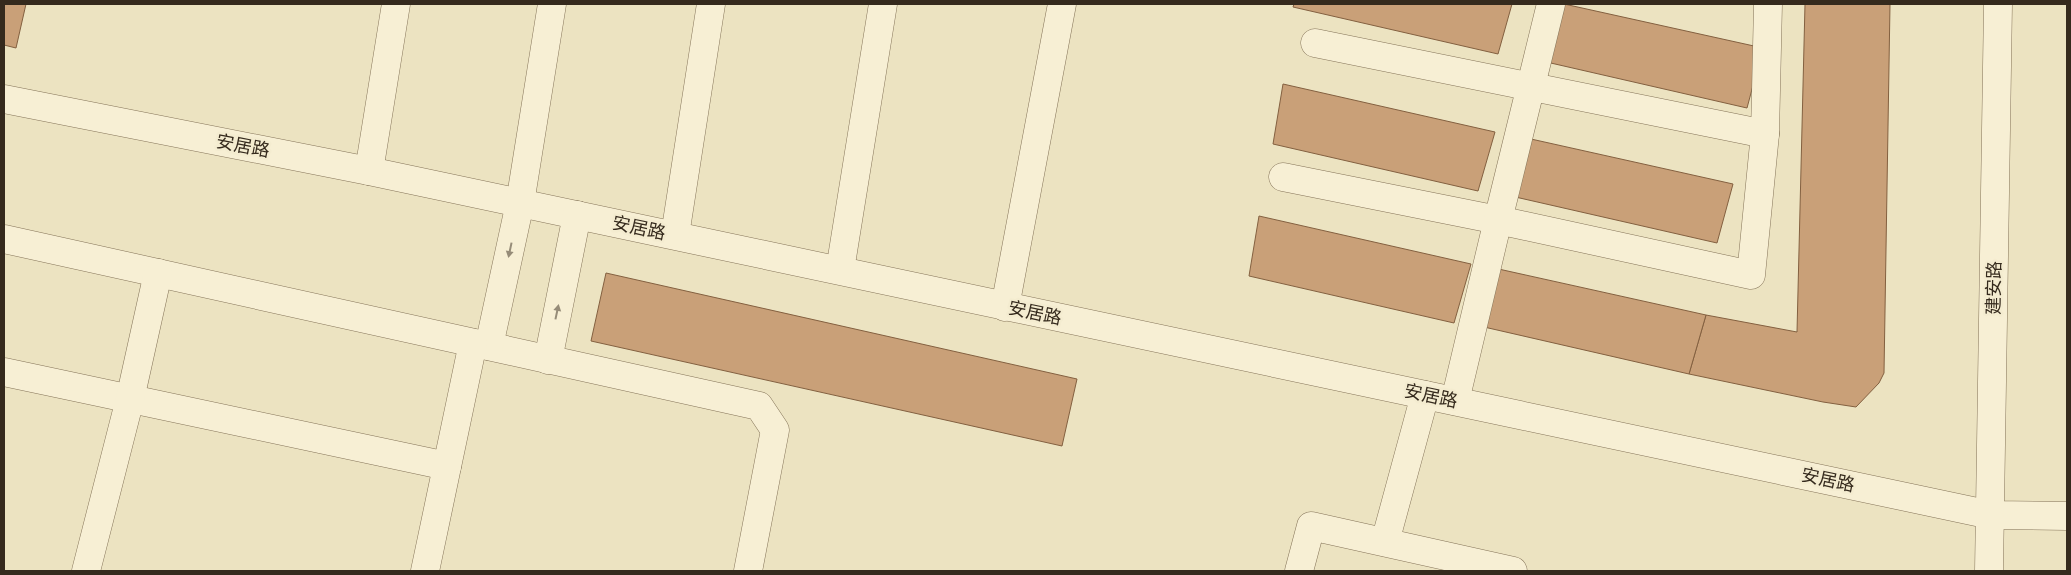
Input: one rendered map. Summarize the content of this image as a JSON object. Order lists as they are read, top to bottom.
{
  "streets": {
    "street": ["安居路", "建安路"]
  },
  "crossings": [
    ["安居路", "建安路"]
  ]
}
